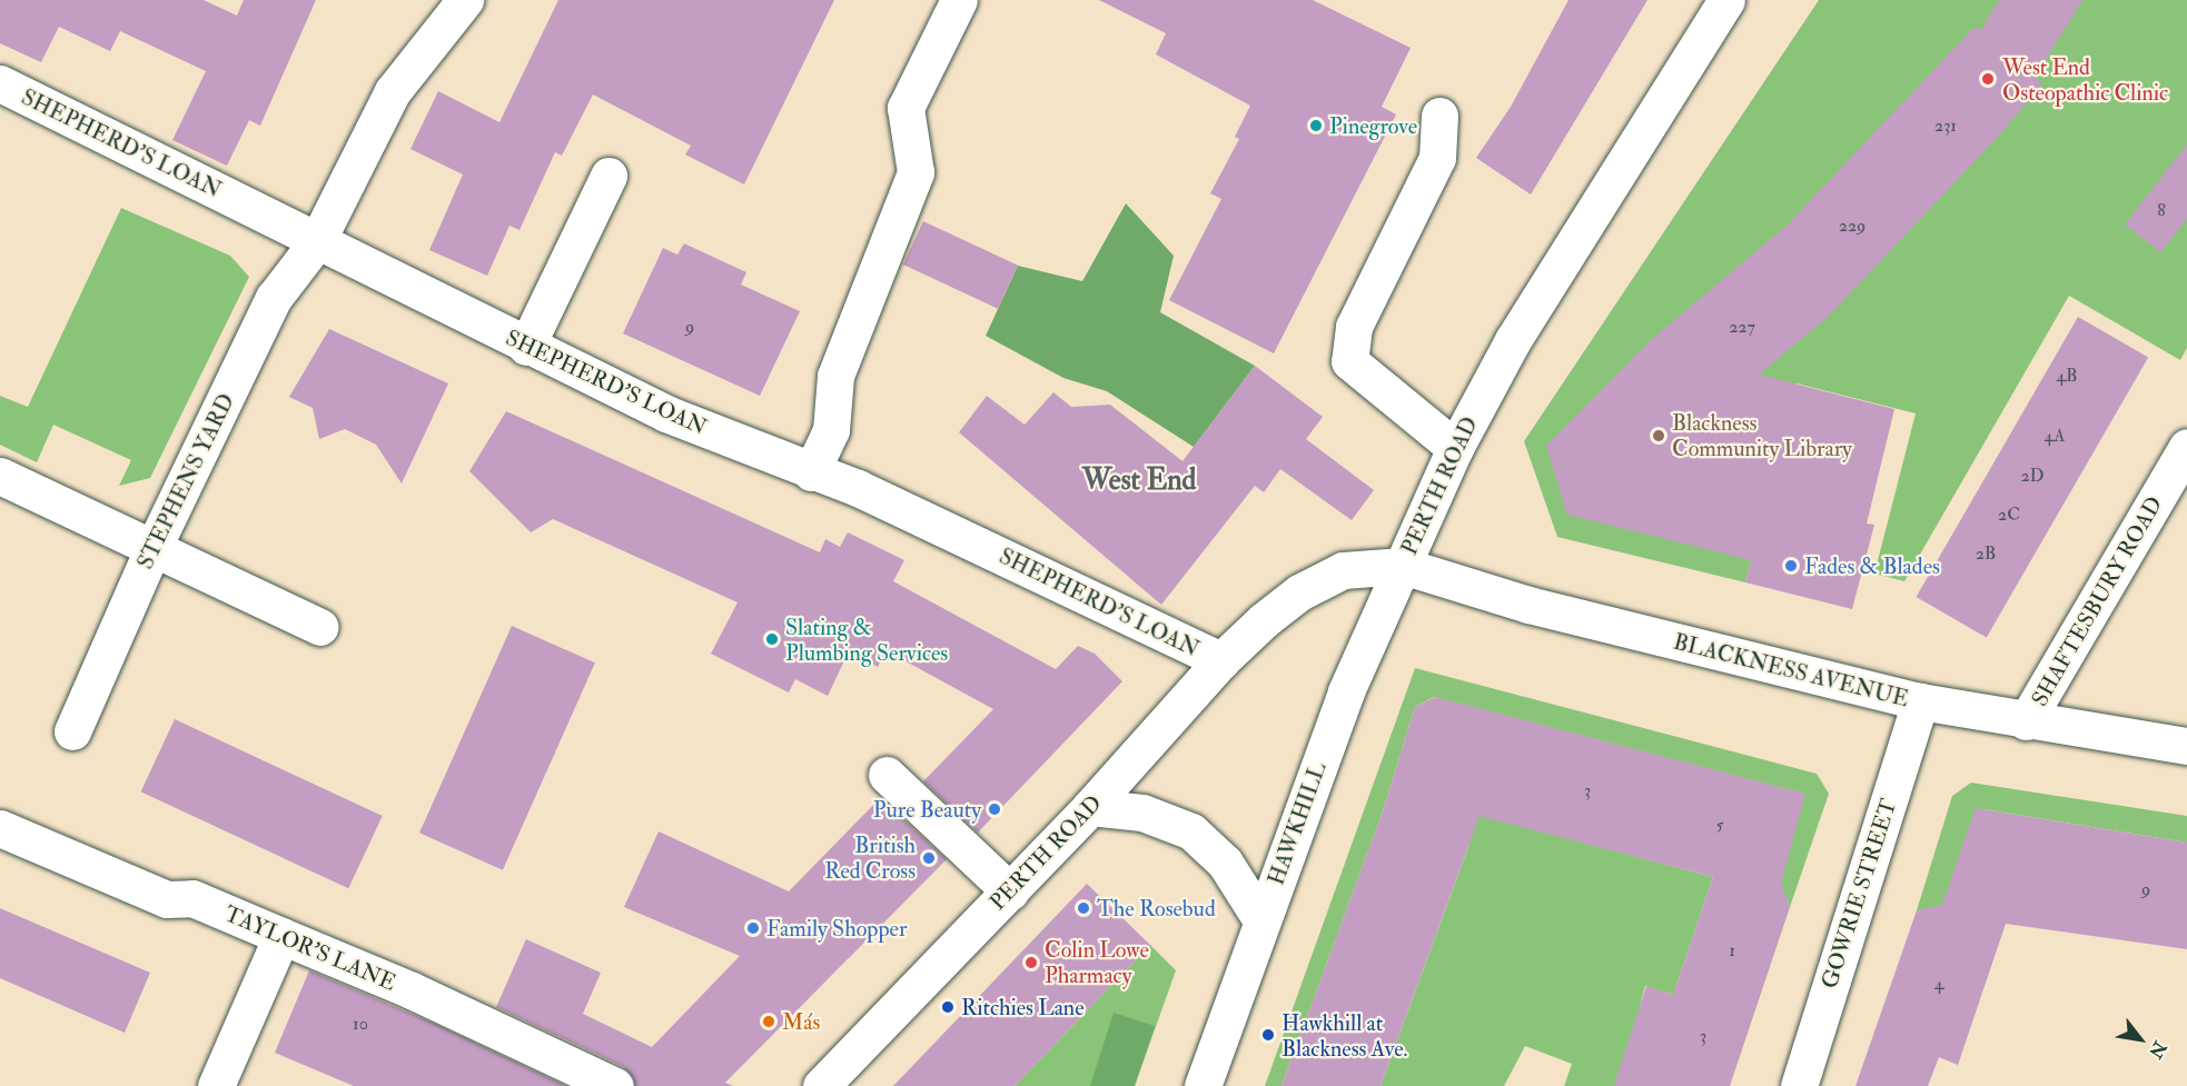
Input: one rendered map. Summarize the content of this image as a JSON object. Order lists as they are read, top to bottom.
{
  "streets": {
    "street": [
      "SHEPHERD'S LOAN",
      "STEPHENS YARD",
      "PERTH ROAD",
      "SHAFTESBURY ROAD",
      "BLACKNESS AVENUE",
      "HAWKHILL",
      "GOWRIE STREET",
      "TAYLOR'S LANE"
    ]
  },
  "crossings": [
    ["SHEPHERD'S LOAN", "STEPHENS YARD"],
    ["SHEPHERD'S LOAN", "PERTH ROAD"],
    ["PERTH ROAD", "BLACKNESS AVENUE"],
    ["PERTH ROAD", "HAWKHILL"],
    ["SHAFTESBURY ROAD", "BLACKNESS AVENUE"],
    ["BLACKNESS AVENUE", "HAWKHILL"],
    ["BLACKNESS AVENUE", "GOWRIE STREET"]
  ],
  "districts": ["West End"],
  "places": [
    "West End Osteopathic Clinic",
    "Pinegrove",
    "Blackness Community Library",
    "Fades & Blades",
    "Slating & Plumbing Services",
    "Pure Beauty",
    "British Red Cross",
    "The Rosebud",
    "Family Shopper",
    "Colin Lowe Pharmacy",
    "Ritchies Lane",
    "Más",
    "Hawkhill at Blackness Ave."
  ],
  "house_numbers": [
    "231",
    "8",
    "229",
    "9",
    "227",
    "4B",
    "4A",
    "2D",
    "2C",
    "2B",
    "3",
    "5",
    "9",
    "1",
    "4",
    "10",
    "3"
  ],
  "north": "bottom right"
}
